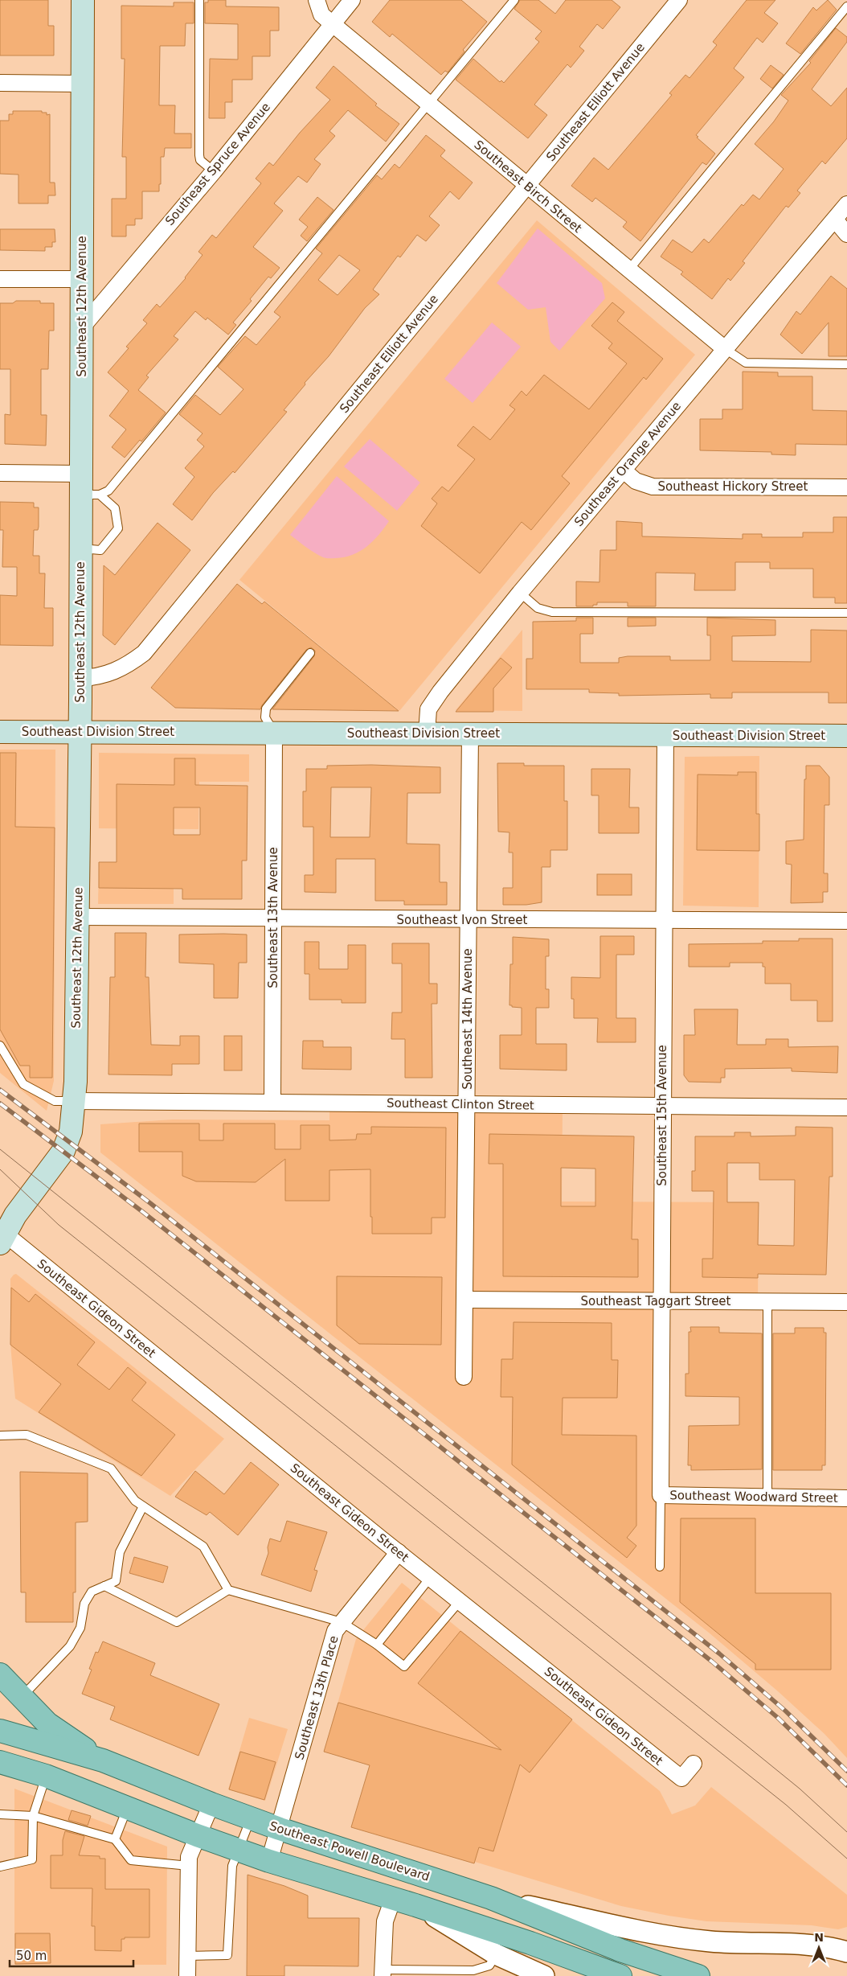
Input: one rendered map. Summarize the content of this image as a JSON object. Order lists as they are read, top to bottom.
{
  "streets": {
    "main road": ["Southeast 12th Avenue", "Southeast Division Street", "Southeast Powell Boulevard"],
    "street": [
      "Southeast Elliott Avenue",
      "Southeast Spruce Avenue",
      "Southeast Birch Street",
      "Southeast Orange Avenue",
      "Southeast Hickory Street",
      "Southeast 13th Avenue",
      "Southeast Ivon Street",
      "Southeast 14th Avenue",
      "Southeast Clinton Street",
      "Southeast 15th Avenue",
      "Southeast Taggart Street",
      "Southeast Gideon Street",
      "Southeast Woodward Street",
      "Southeast 13th Place"
    ]
  },
  "crossings": [
    ["Southeast Elliott Avenue", "Southeast Birch Street"],
    ["Southeast Elliott Avenue", "Southeast 12th Avenue"],
    ["Southeast Spruce Avenue", "Southeast Birch Street"],
    ["Southeast Spruce Avenue", "Southeast 12th Avenue"],
    ["Southeast Birch Street", "Southeast Orange Avenue"],
    ["Southeast 12th Avenue", "Southeast Division Street"],
    ["Southeast 12th Avenue", "Southeast Ivon Street"],
    ["Southeast 12th Avenue", "Southeast Clinton Street"],
    ["Southeast 12th Avenue", "Southeast Gideon Street"],
    ["Southeast Orange Avenue", "Southeast Hickory Street"],
    ["Southeast Orange Avenue", "Southeast Division Street"],
    ["Southeast Division Street", "Southeast 13th Avenue"],
    ["Southeast Division Street", "Southeast 14th Avenue"],
    ["Southeast Division Street", "Southeast 15th Avenue"],
    ["Southeast 13th Avenue", "Southeast Ivon Street"],
    ["Southeast 13th Avenue", "Southeast Clinton Street"],
    ["Southeast Ivon Street", "Southeast 14th Avenue"],
    ["Southeast Ivon Street", "Southeast 15th Avenue"],
    ["Southeast 14th Avenue", "Southeast Clinton Street"],
    ["Southeast 14th Avenue", "Southeast Taggart Street"],
    ["Southeast Clinton Street", "Southeast 15th Avenue"],
    ["Southeast 15th Avenue", "Southeast Taggart Street"],
    ["Southeast 15th Avenue", "Southeast Woodward Street"],
    ["Southeast Gideon Street", "Southeast 13th Place"],
    ["Southeast 13th Place", "Southeast Powell Boulevard"]
  ],
  "scale_bar": "50 m",
  "north": "top"
}
